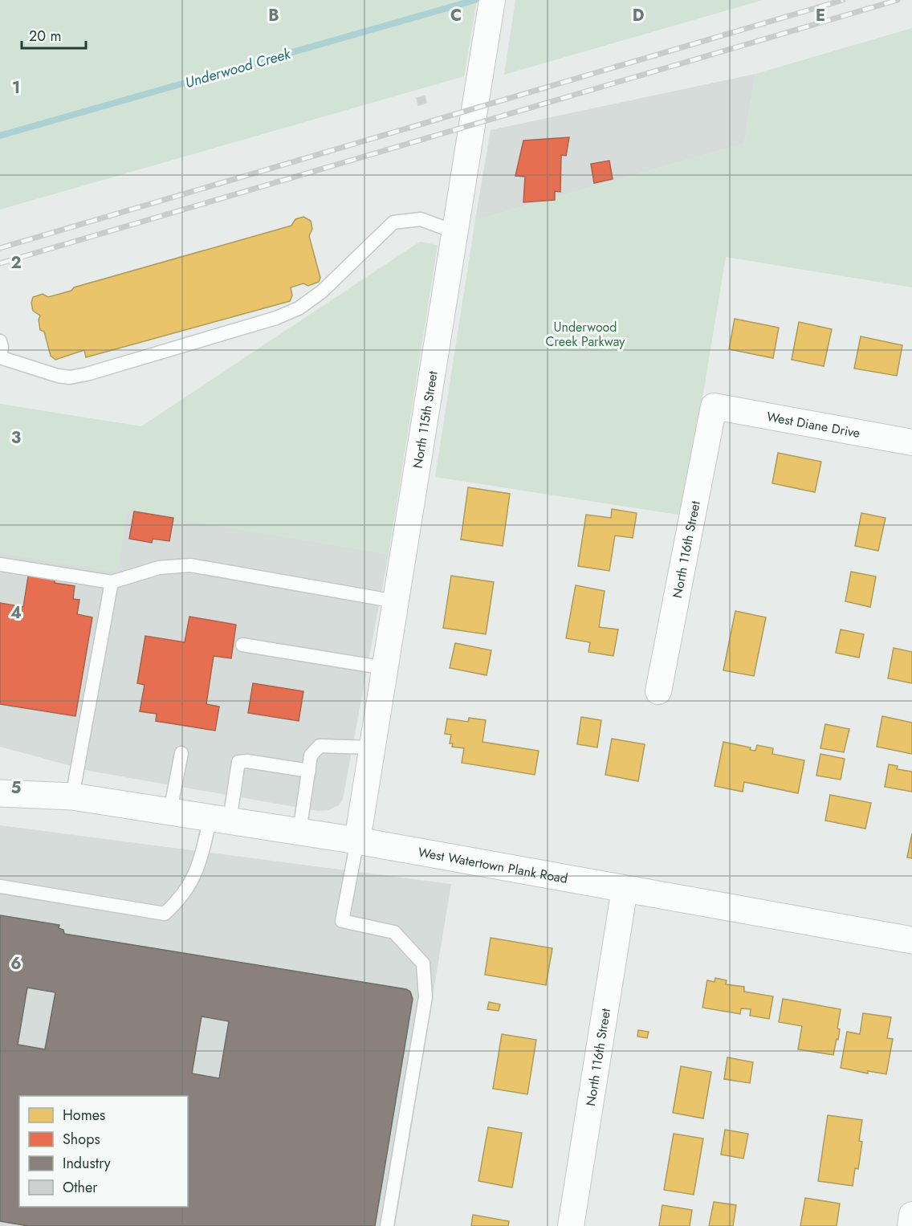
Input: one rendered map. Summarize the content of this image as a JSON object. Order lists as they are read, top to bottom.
{
  "streets": {
    "street": [
      "North 115th Street",
      "West Diane Drive",
      "North 116th Street",
      "West Watertown Plank Road"
    ]
  },
  "crossings": [
    ["North 115th Street", "West Watertown Plank Road"],
    ["West Diane Drive", "North 116th Street"],
    ["North 116th Street", "West Watertown Plank Road"]
  ],
  "water": ["Underwood Creek"],
  "parks": ["Underwood Creek Parkway"],
  "legend": [
    "Homes",
    "Shops",
    "Industry",
    "Other"
  ],
  "scale_bar": "20 m",
  "grid": {
    "columns": [
      "B",
      "C",
      "D",
      "E"
    ],
    "rows": [
      "1",
      "2",
      "3",
      "4",
      "5",
      "6"
    ]
  }
}
